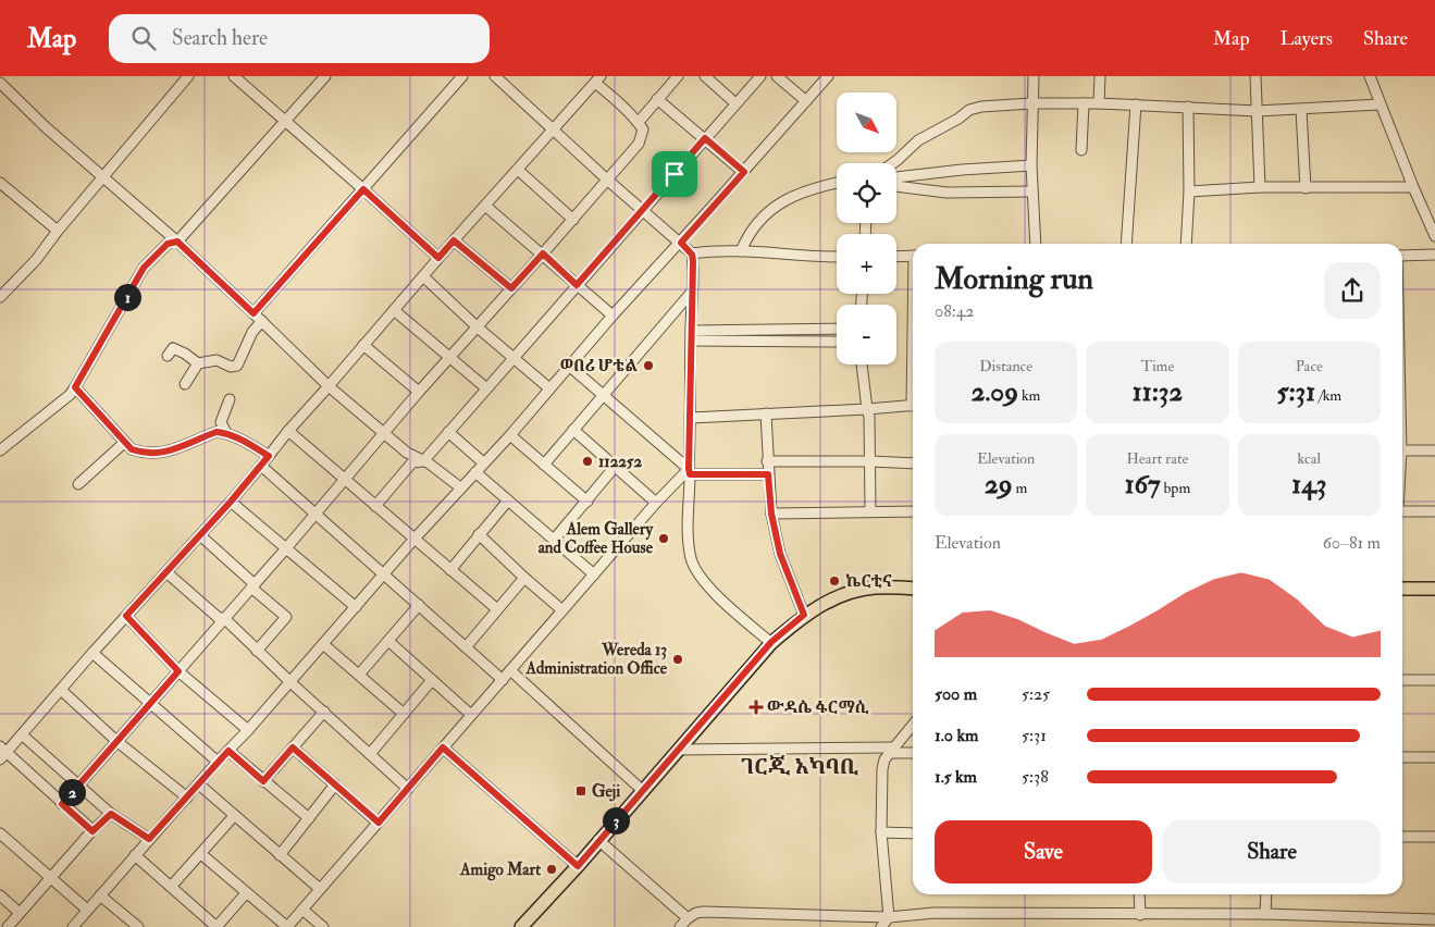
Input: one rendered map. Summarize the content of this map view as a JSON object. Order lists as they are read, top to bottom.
{
  "districts": ["ገርጂ አካባቢ"],
  "places": {
    "other": [
      "ወበሪ ሆቴል",
      "112252",
      "Alem Gallery and Coffee House",
      "ኬርቲና",
      "Wereda 13 Administration Office",
      "Amigo Mart"
    ],
    "health": ["ውዳሴ ፋርማሲ"],
    "transit": ["Geji"]
  },
  "north": "bottom right",
  "page": {
    "header": "Map",
    "search": "Search here",
    "nav": ["Map", "Layers", "Share"],
    "map_buttons": ["+", "−"],
    "heading": ["Morning run", "08:42"],
    "pins": ["1", "2", "3"],
    "stats": [
      ["Distance", "2.09 km"],
      ["Time", "11:32"],
      ["Pace", "5:31 /km"],
      ["Elevation", "29 m"],
      ["Heart rate", "167 bpm"],
      ["kcal", "143"]
    ],
    "chart": ["Elevation", "60–81 m"],
    "list": [
      {
        "name": "500 m",
        "note": "5:25"
      },
      {
        "name": "1.0 km",
        "note": "5:31"
      },
      {
        "name": "1.5 km",
        "note": "5:38"
      }
    ],
    "buttons": ["Save", "Share"]
  }
}
